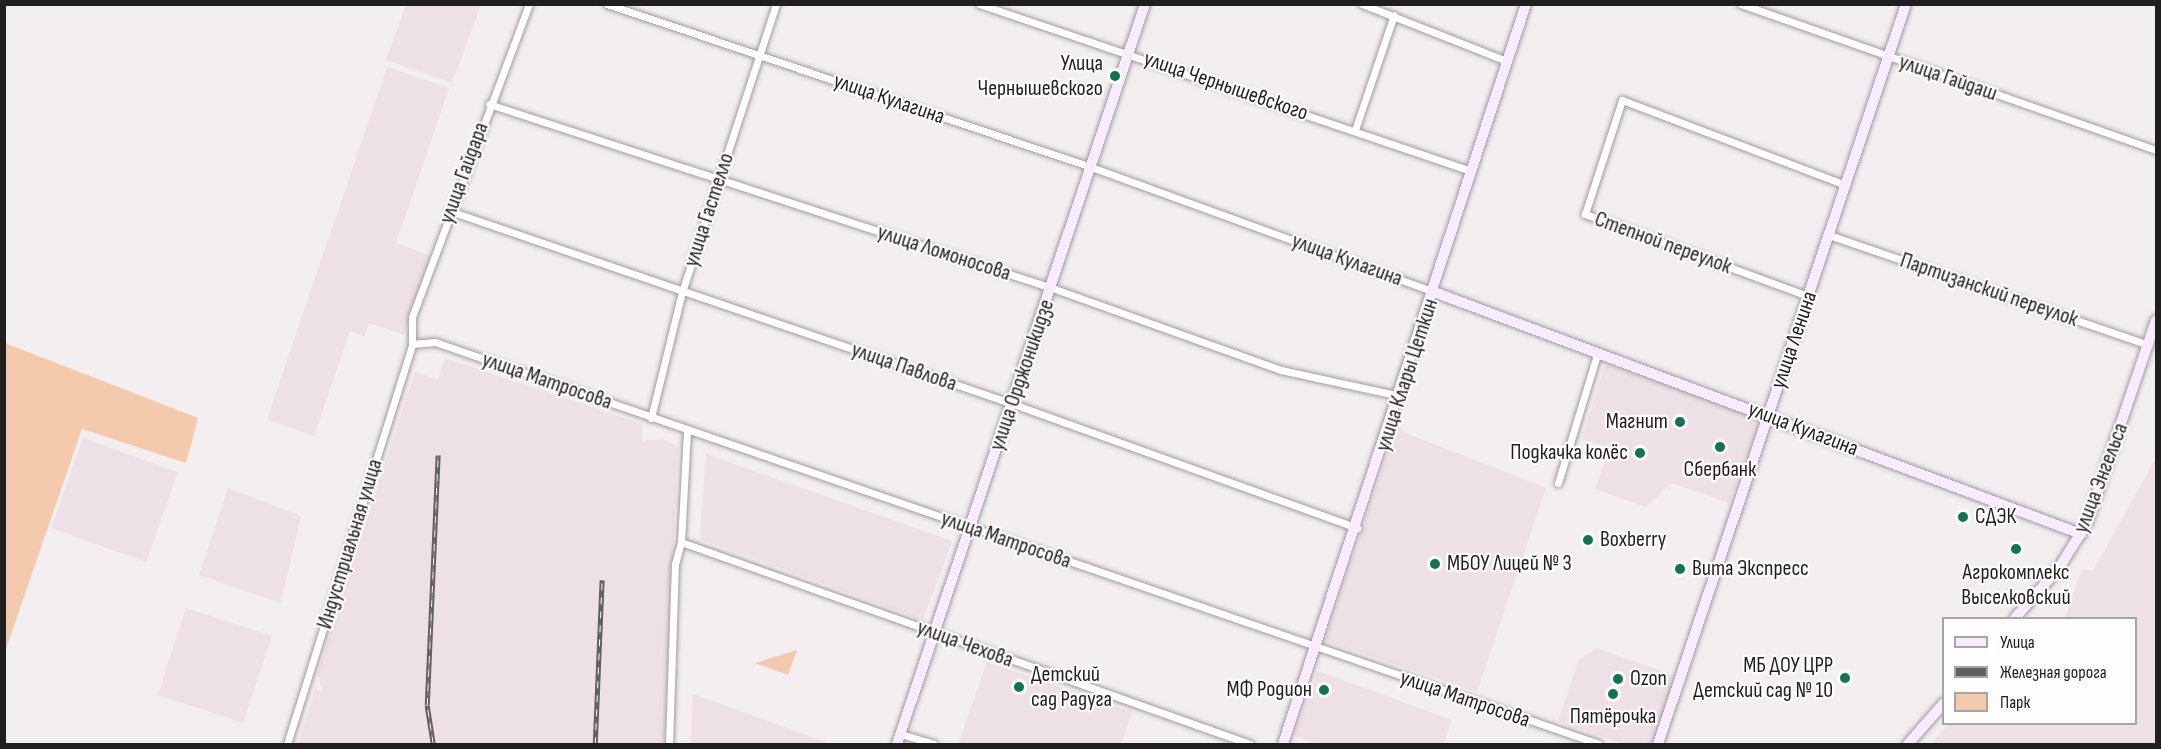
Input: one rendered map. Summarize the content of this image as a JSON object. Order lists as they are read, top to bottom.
{
  "streets": {
    "street": [
      "улица Гайдаш",
      "улица Чернышевского",
      "улица Кулагина",
      "улица Гайдара",
      "улица Гастелло",
      "Степной переулок",
      "улица Ломоносова",
      "Партизанский переулок",
      "улица Ленина",
      "улица Павлова",
      "улица Орджоникидзе",
      "улица Клары Цеткин",
      "улица Матросова",
      "улица Энгельса",
      "Индустриальная улица",
      "улица Чехова"
    ]
  },
  "crossings": [
    ["улица Гайдаш", "улица Ленина"],
    ["улица Чернышевского", "улица Орджоникидзе"],
    ["улица Чернышевского", "улица Клары Цеткин"],
    ["улица Кулагина", "улица Гастелло"],
    ["улица Кулагина", "улица Ленина"],
    ["улица Кулагина", "улица Орджоникидзе"],
    ["улица Кулагина", "улица Клары Цеткин"],
    ["улица Кулагина", "улица Энгельса"],
    ["улица Гайдара", "улица Ломоносова"],
    ["улица Гайдара", "улица Павлова"],
    ["улица Гайдара", "улица Матросова"],
    ["улица Гайдара", "Индустриальная улица"],
    ["улица Гастелло", "улица Ломоносова"],
    ["улица Гастелло", "улица Павлова"],
    ["улица Гастелло", "улица Матросова"],
    ["Степной переулок", "улица Ленина"],
    ["улица Ломоносова", "улица Орджоникидзе"],
    ["улица Ломоносова", "улица Клары Цеткин"],
    ["Партизанский переулок", "улица Ленина"],
    ["Партизанский переулок", "улица Энгельса"],
    ["улица Павлова", "улица Орджоникидзе"],
    ["улица Павлова", "улица Клары Цеткин"],
    ["улица Орджоникидзе", "улица Матросова"],
    ["улица Орджоникидзе", "улица Чехова"],
    ["улица Клары Цеткин", "улица Матросова"],
    ["улица Матросова", "Индустриальная улица"]
  ],
  "places": [
    "Улица Чернышевского",
    "Магнит",
    "Сбербанк",
    "Подкачка колёс",
    "СДЭК",
    "Boxberry",
    "Агрокомплекс Выселковский",
    "МБОУ Лицей № 3",
    "Вита Экспресс",
    "МБ ДОУ ЦРР Детский сад № 10",
    "Ozon",
    "Детский сад Радуга",
    "МФ Родион",
    "Пятёрочка"
  ],
  "legend": ["Улица", "Железная дорога", "Парк"]
}
